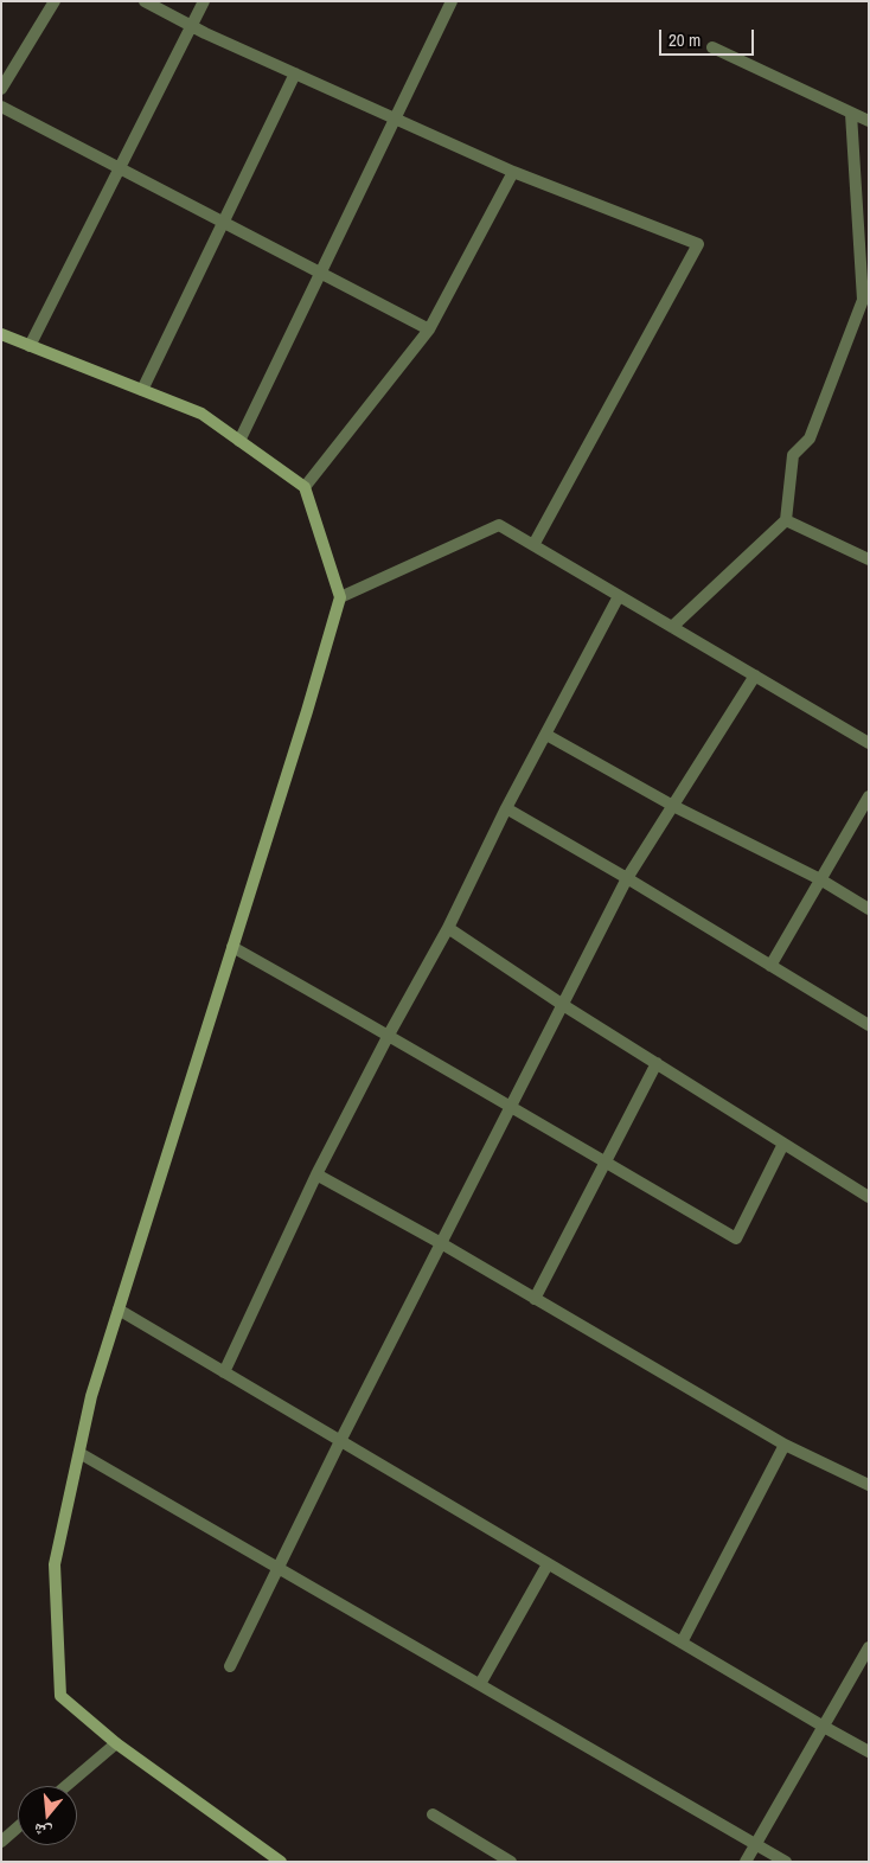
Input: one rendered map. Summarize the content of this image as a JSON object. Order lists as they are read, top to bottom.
{
  "scale_bar": "20 m",
  "north": "bottom"
}
